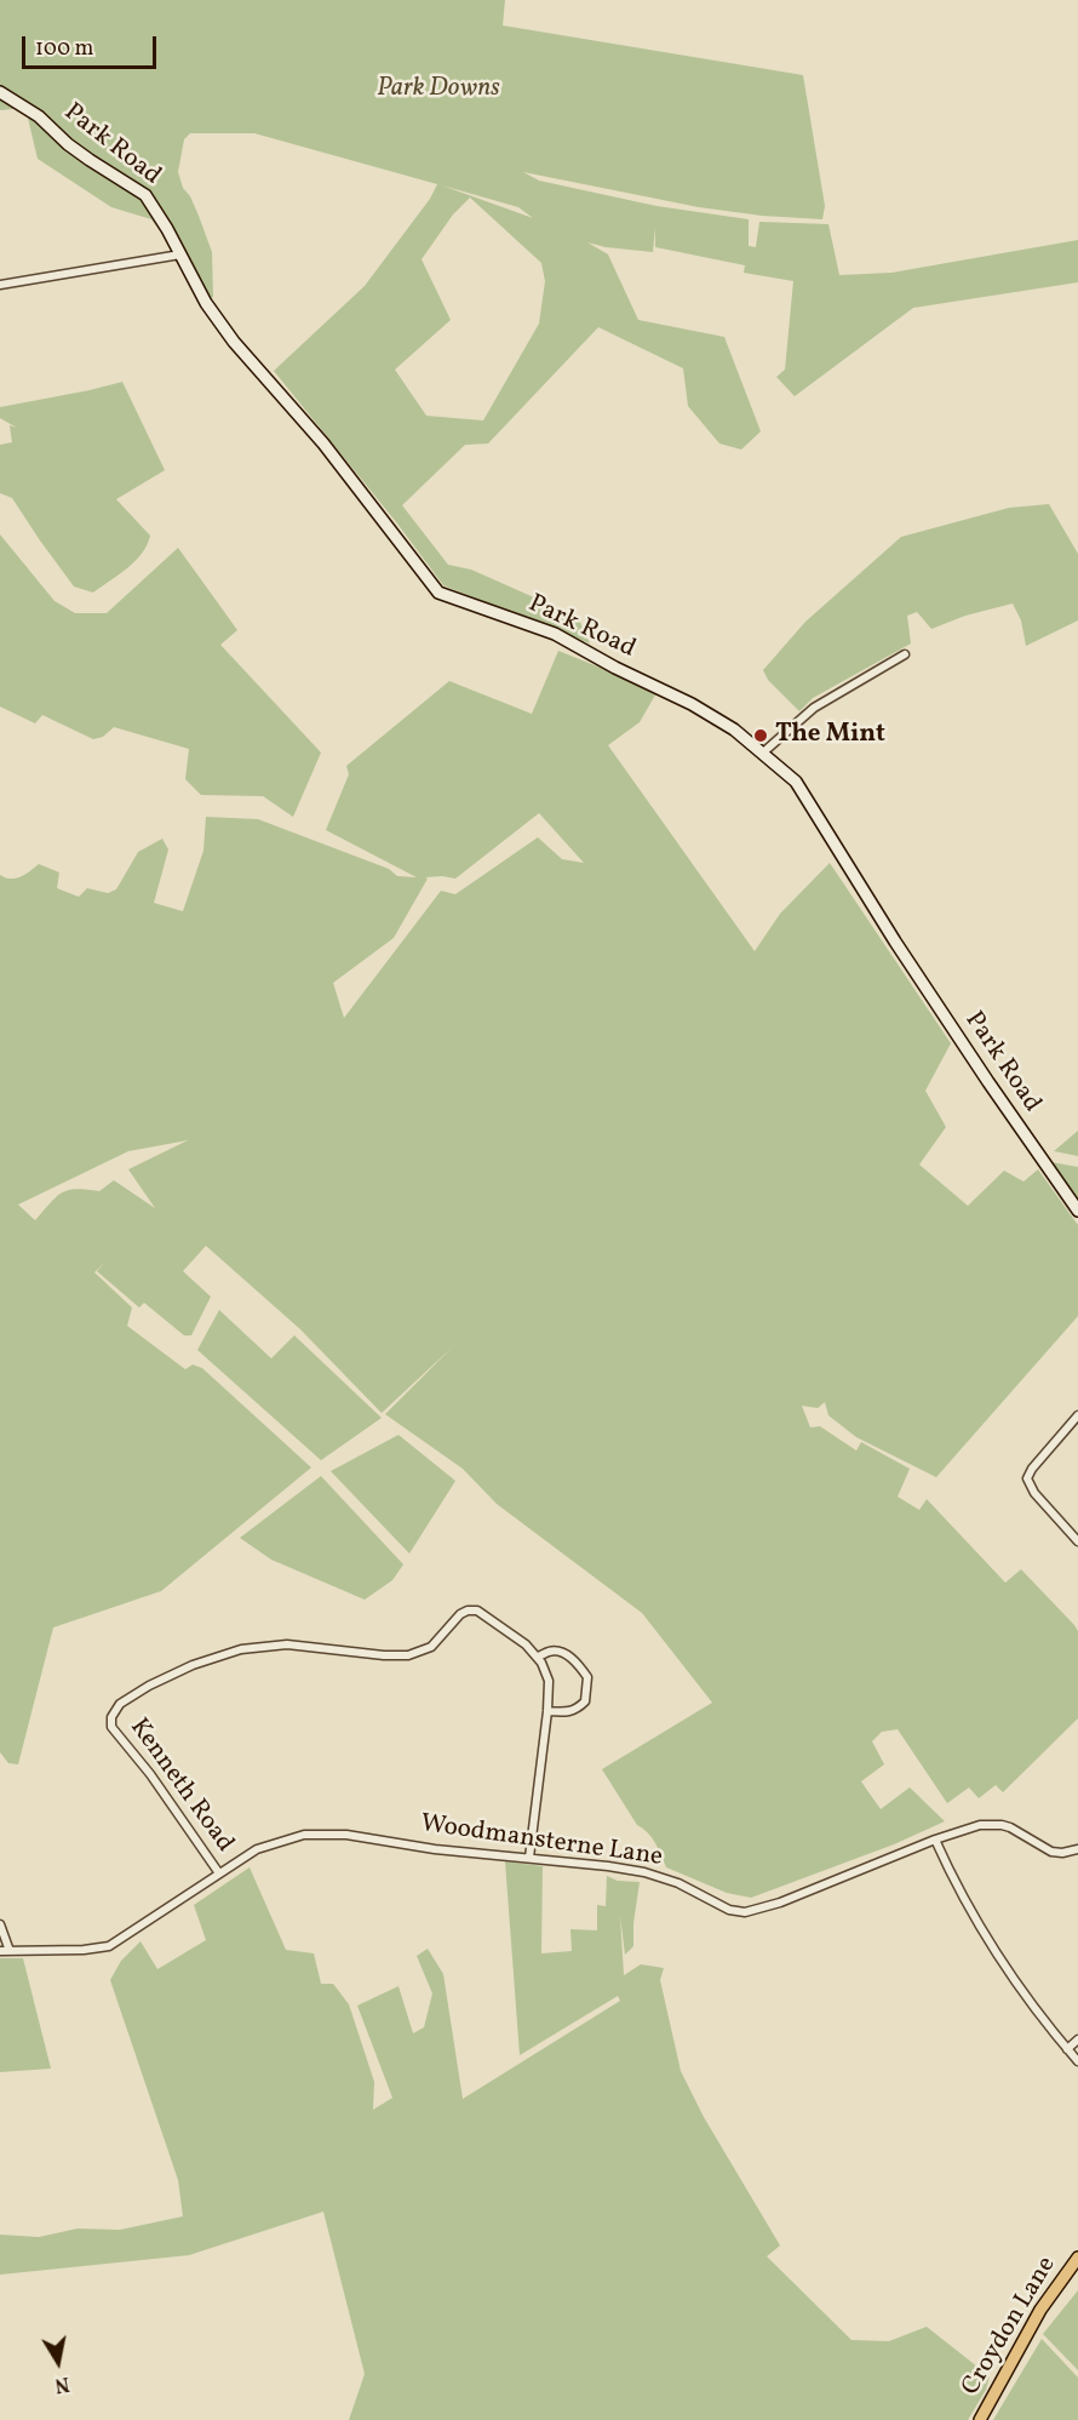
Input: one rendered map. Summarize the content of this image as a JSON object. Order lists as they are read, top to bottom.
{
  "streets": {
    "main road": ["Croydon Lane"],
    "street": ["Park Road", "Kenneth Road", "Woodmansterne Lane"]
  },
  "crossings": [
    ["Kenneth Road", "Woodmansterne Lane"]
  ],
  "parks": ["Park Downs"],
  "places": ["The Mint"],
  "scale_bar": "100 m",
  "north": "bottom"
}
